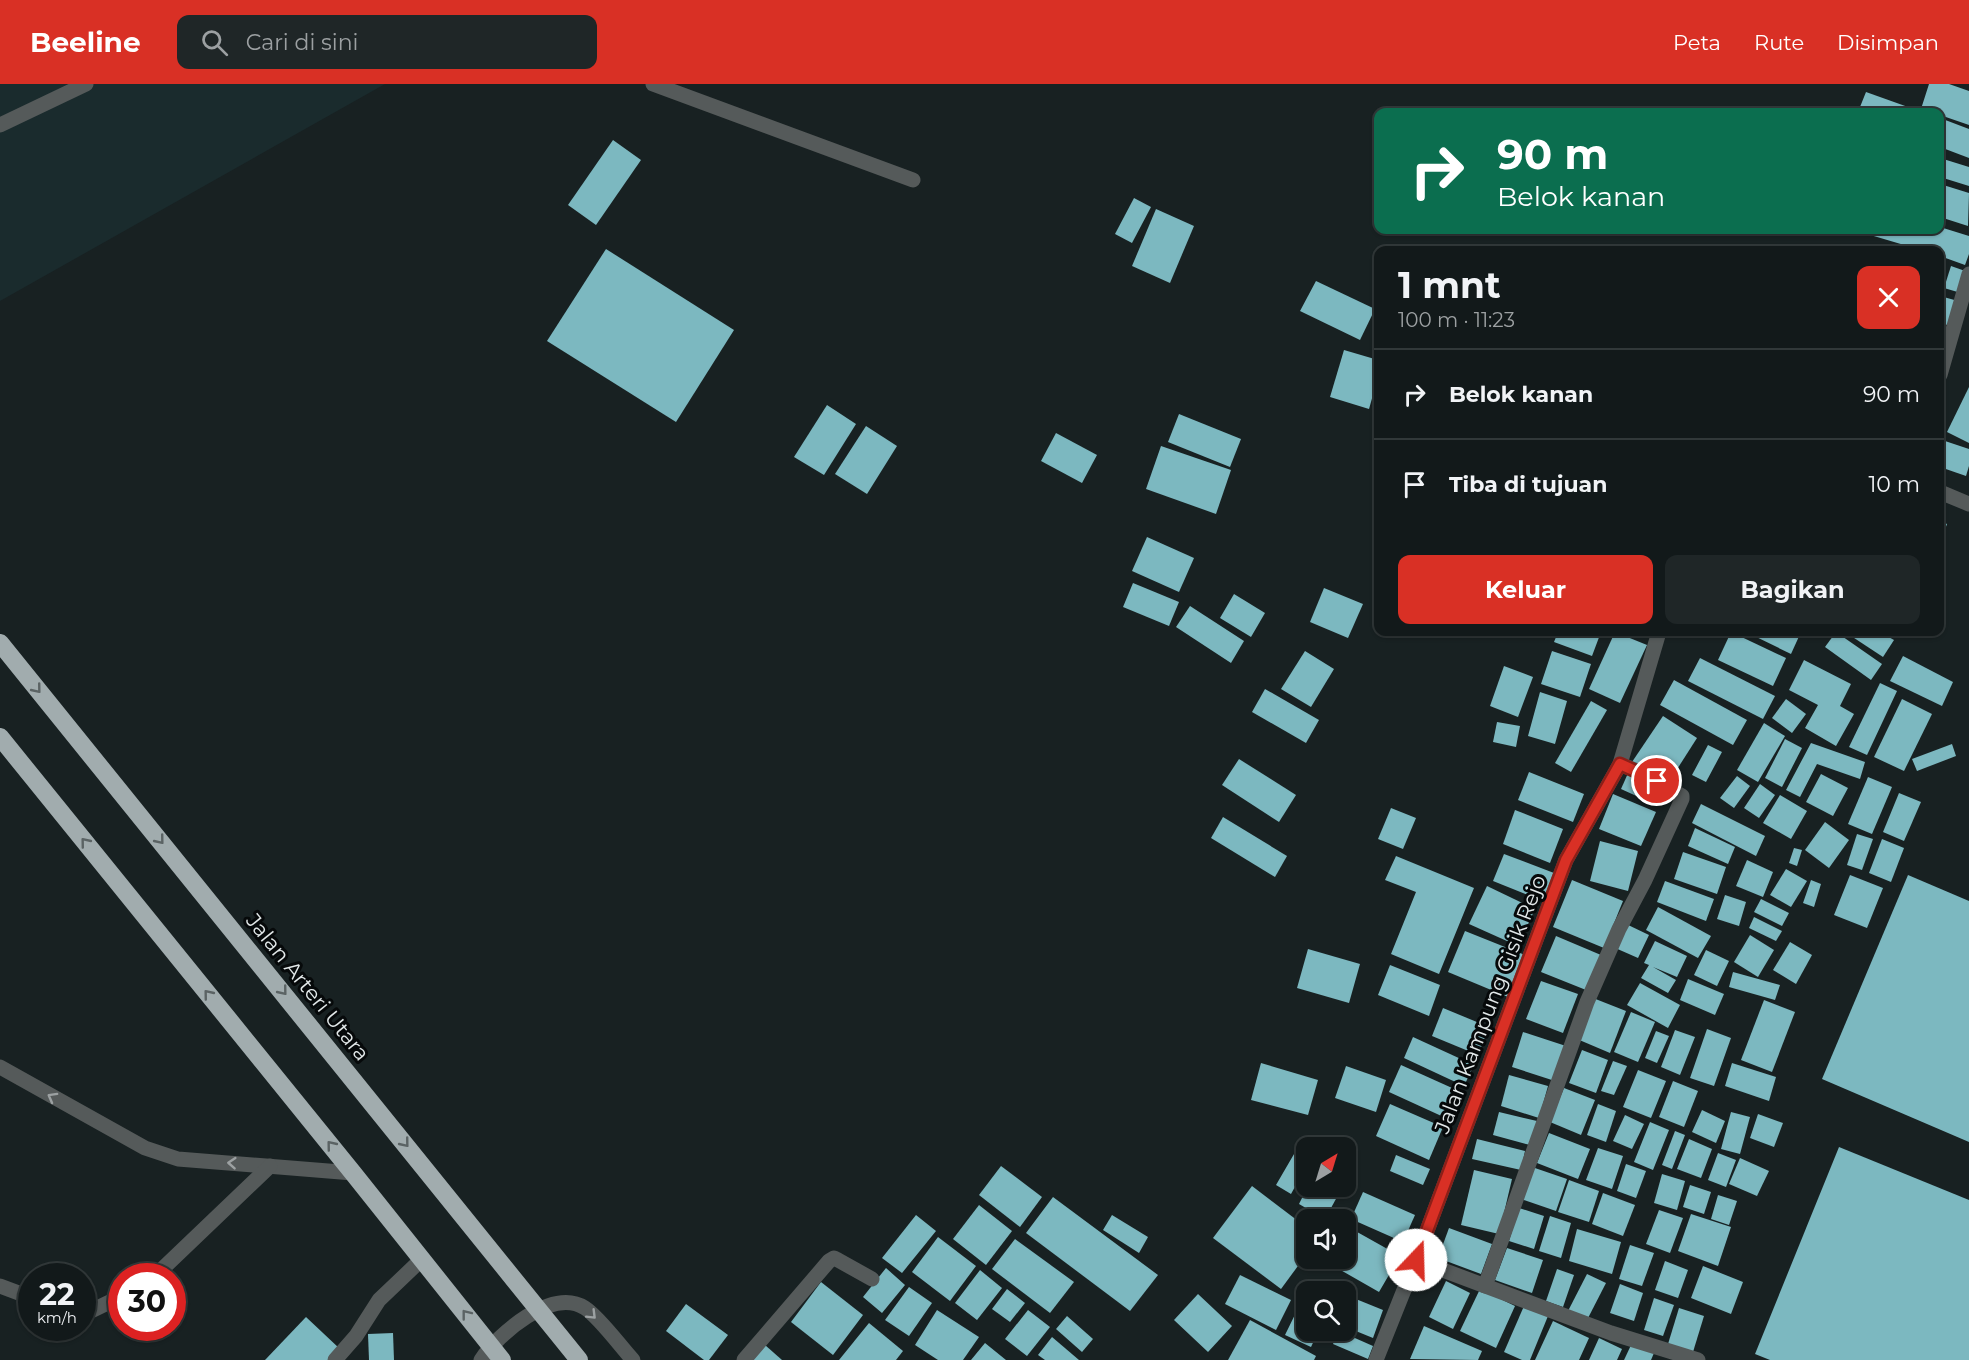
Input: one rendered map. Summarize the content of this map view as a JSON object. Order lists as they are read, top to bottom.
{
  "streets": {
    "highway": ["Jalan Arteri Utara"],
    "street": ["Jalan Kampung Gisik Rejo"]
  },
  "north": "top right",
  "page": {
    "header": "Beeline",
    "search": "Cari di sini",
    "nav": ["Peta", "Rute", "Disimpan"],
    "turn": ["90 m", "Belok kanan"],
    "heading": ["1 mnt", "100 m · 11:23"],
    "list": [
      {
        "name": "Belok kanan",
        "value": "90 m"
      },
      {
        "name": "Tiba di tujuan",
        "value": "10 m"
      }
    ],
    "buttons": ["Keluar", "Bagikan"],
    "speed": "22 km/h",
    "limit": "30"
  }
}
